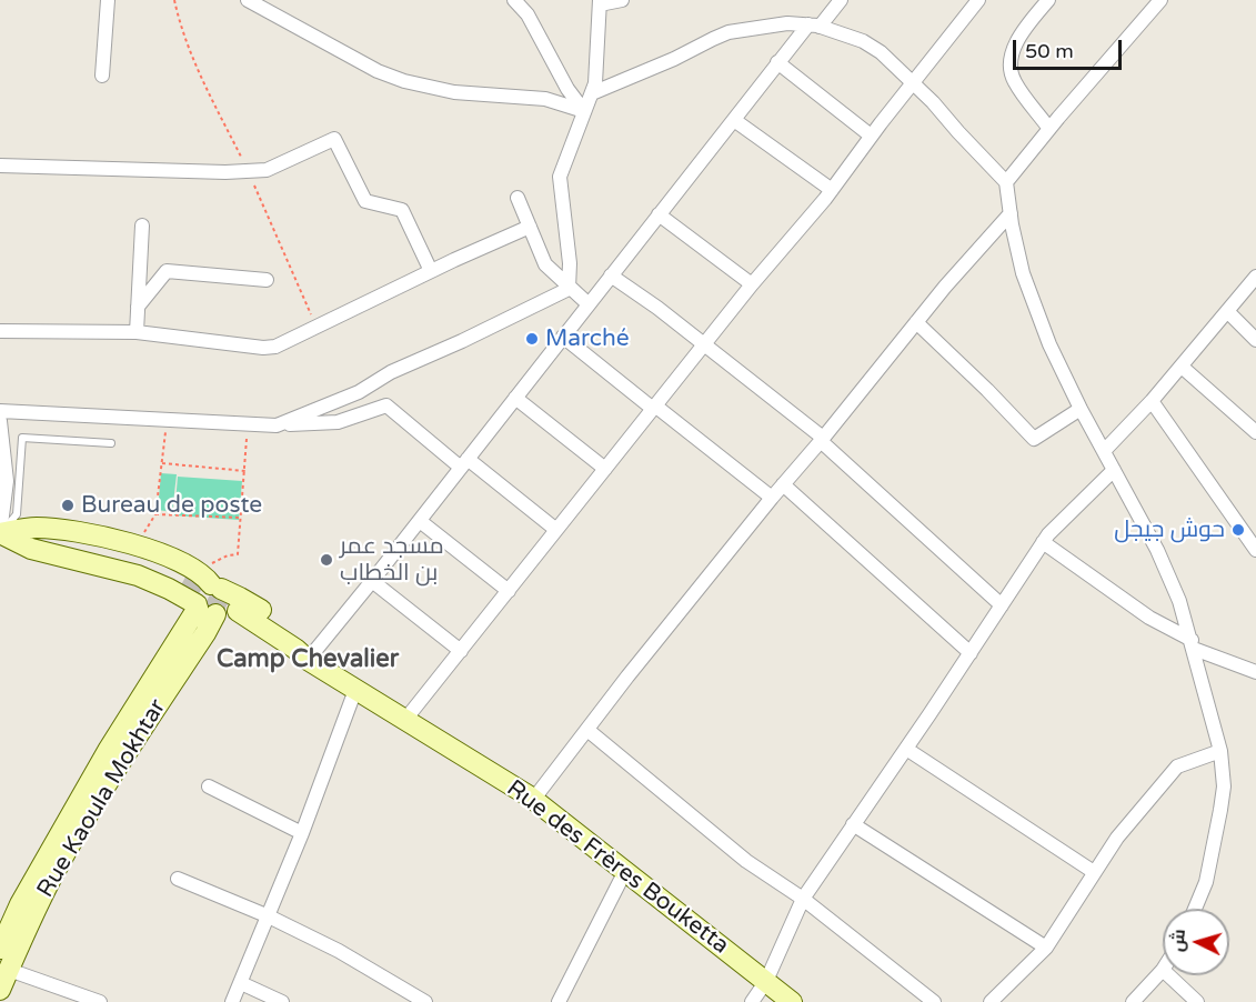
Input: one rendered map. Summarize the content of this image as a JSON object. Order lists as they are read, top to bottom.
{
  "streets": {
    "main road": ["Rue Kaoula Mokhtar", "Rue des Frères Bouketta"]
  },
  "crossings": [
    ["Rue Kaoula Mokhtar", "Rue des Frères Bouketta"]
  ],
  "districts": ["Camp Chevalier"],
  "places": [
    "Marché",
    "Bureau de poste",
    "حوش جيجل",
    "مسجد عمر بن الخطاب"
  ],
  "scale_bar": "50 m",
  "north": "left"
}
